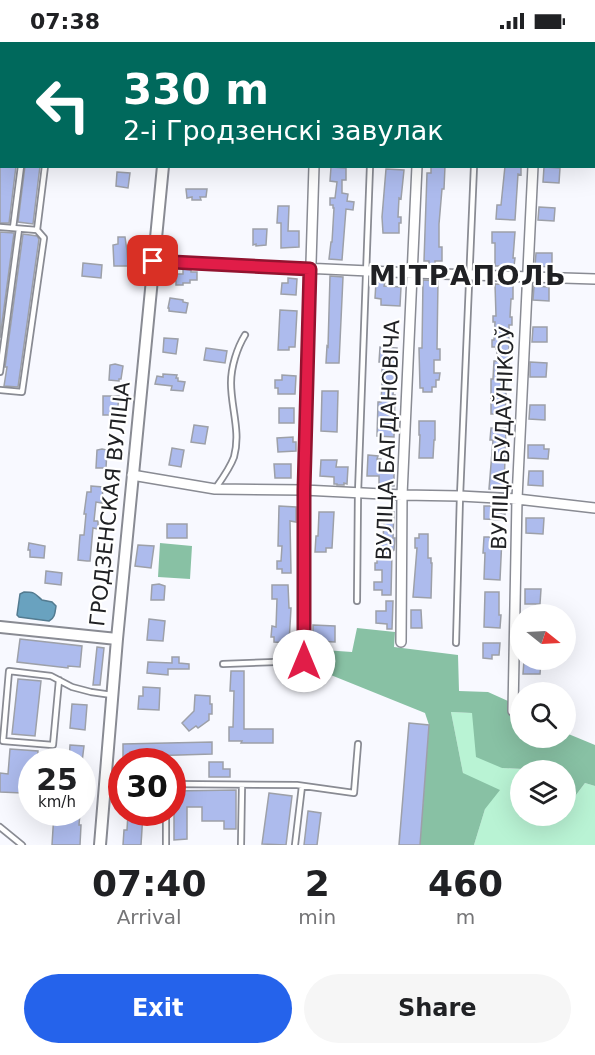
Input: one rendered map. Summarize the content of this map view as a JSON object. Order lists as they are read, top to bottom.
{
  "streets": {
    "street": ["ВУЛІЦА БУДАЎНІКОЎ", "ВУЛІЦА БАГДАНОВІЧА", "ГРОДЗЕНСКАЯ ВУЛІЦА"]
  },
  "districts": ["МІТРАПОЛЬ"],
  "north": "right",
  "page": {
    "status": "07:38",
    "turn": ["330 m", "2-і Гродзенскі завулак"],
    "speed": "25 km/h",
    "limit": "30",
    "eta": [
      "07:40",
      "Arrival",
      "2",
      "min",
      "460",
      "m"
    ],
    "buttons": ["Exit", "Share"]
  }
}
